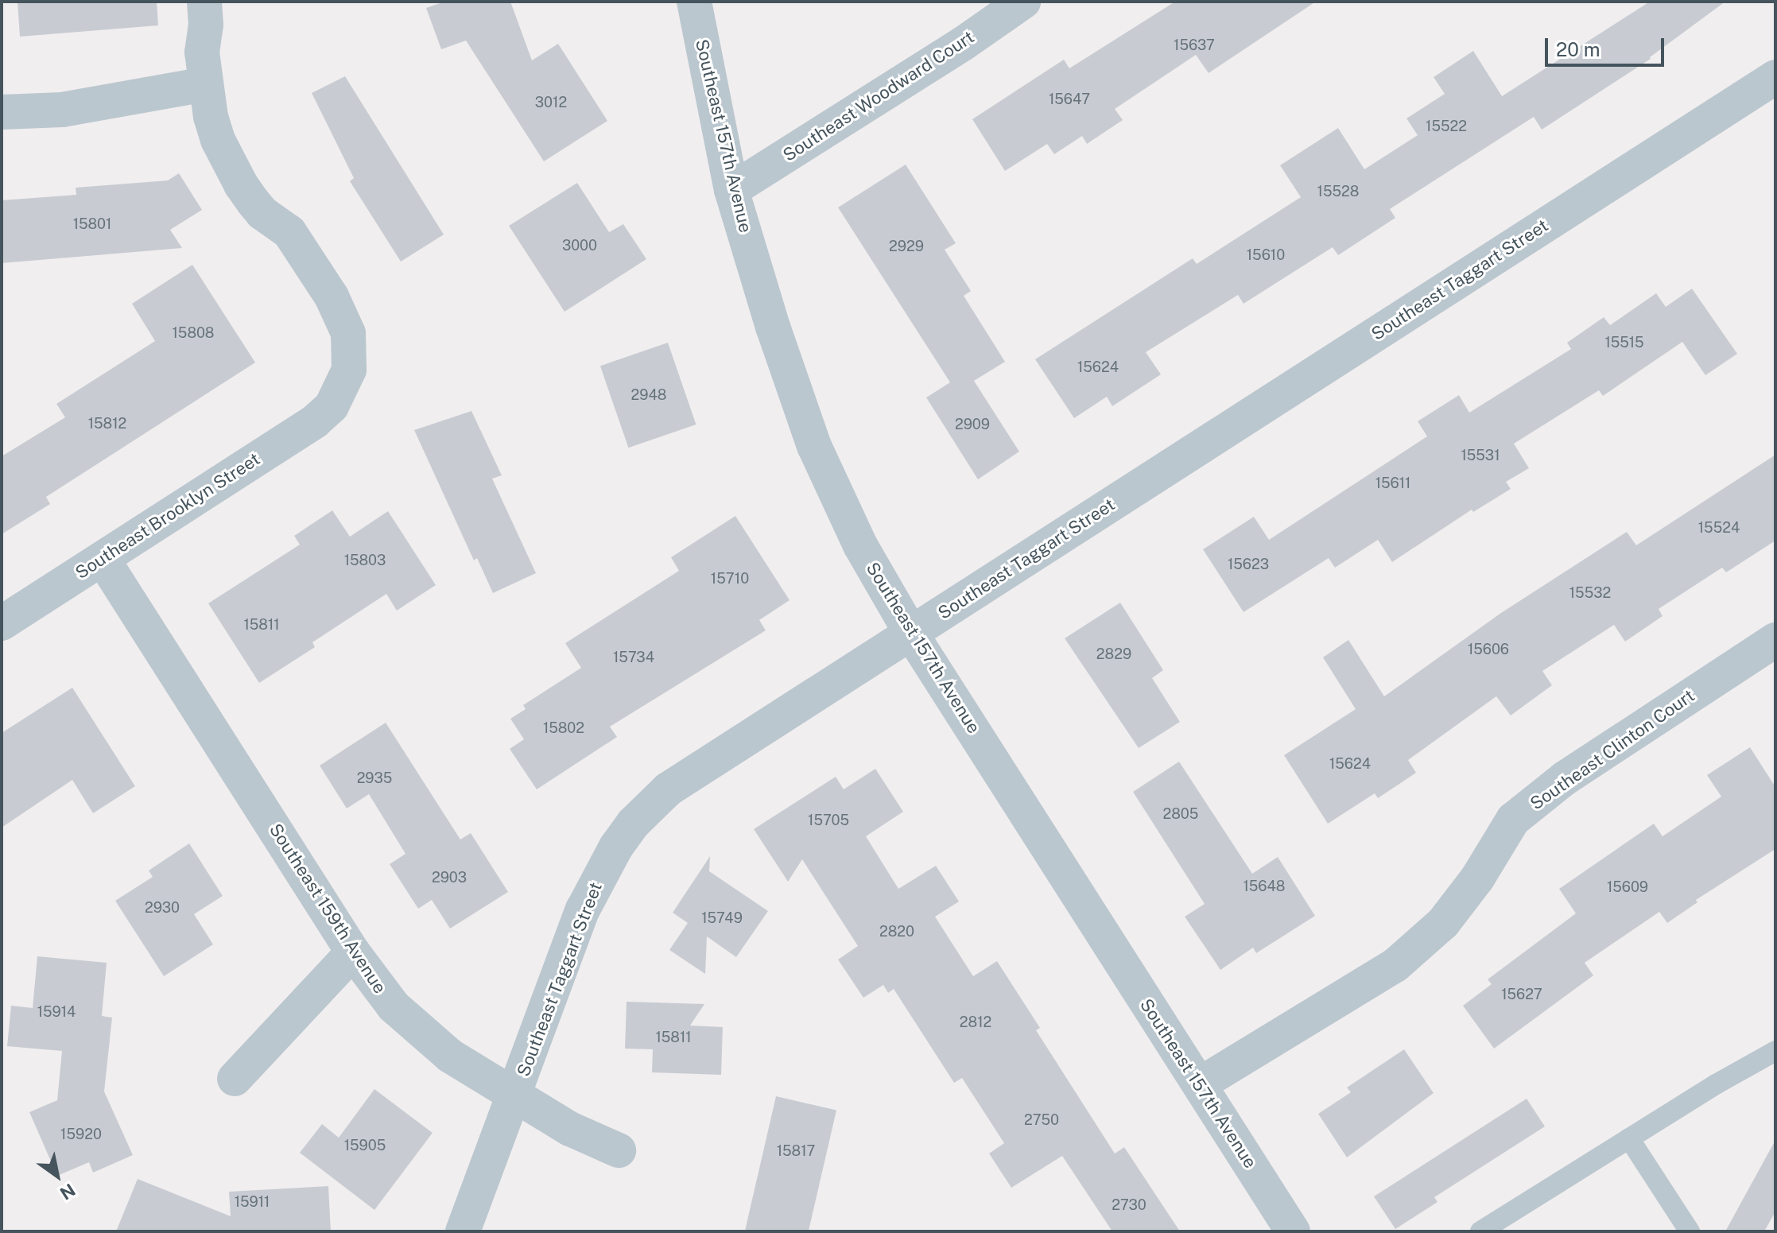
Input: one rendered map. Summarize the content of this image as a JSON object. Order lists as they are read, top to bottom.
{
  "streets": {
    "street": [
      "Southeast Woodward Court",
      "Southeast 157th Avenue",
      "Southeast Taggart Street",
      "Southeast Brooklyn Street",
      "Southeast Clinton Court",
      "Southeast 159th Avenue"
    ]
  },
  "crossings": [
    ["Southeast Woodward Court", "Southeast 157th Avenue"],
    ["Southeast 157th Avenue", "Southeast Taggart Street"],
    ["Southeast 157th Avenue", "Southeast Clinton Court"],
    ["Southeast Taggart Street", "Southeast 159th Avenue"],
    ["Southeast Brooklyn Street", "Southeast 159th Avenue"]
  ],
  "house_numbers": [
    "15637",
    "15647",
    "3012",
    "15522",
    "15528",
    "15801",
    "3000",
    "2929",
    "15610",
    "15808",
    "15515",
    "15624",
    "2948",
    "15812",
    "2909",
    "15531",
    "15611",
    "15524",
    "15803",
    "15623",
    "15710",
    "15532",
    "15811",
    "15606",
    "2829",
    "15734",
    "15802",
    "15624",
    "2935",
    "2805",
    "15705",
    "2903",
    "15648",
    "15609",
    "2930",
    "15749",
    "2820",
    "15627",
    "15914",
    "2812",
    "15811",
    "2750",
    "15920",
    "15905",
    "15817",
    "15911",
    "2730"
  ],
  "scale_bar": "20 m",
  "north": "bottom right"
}
